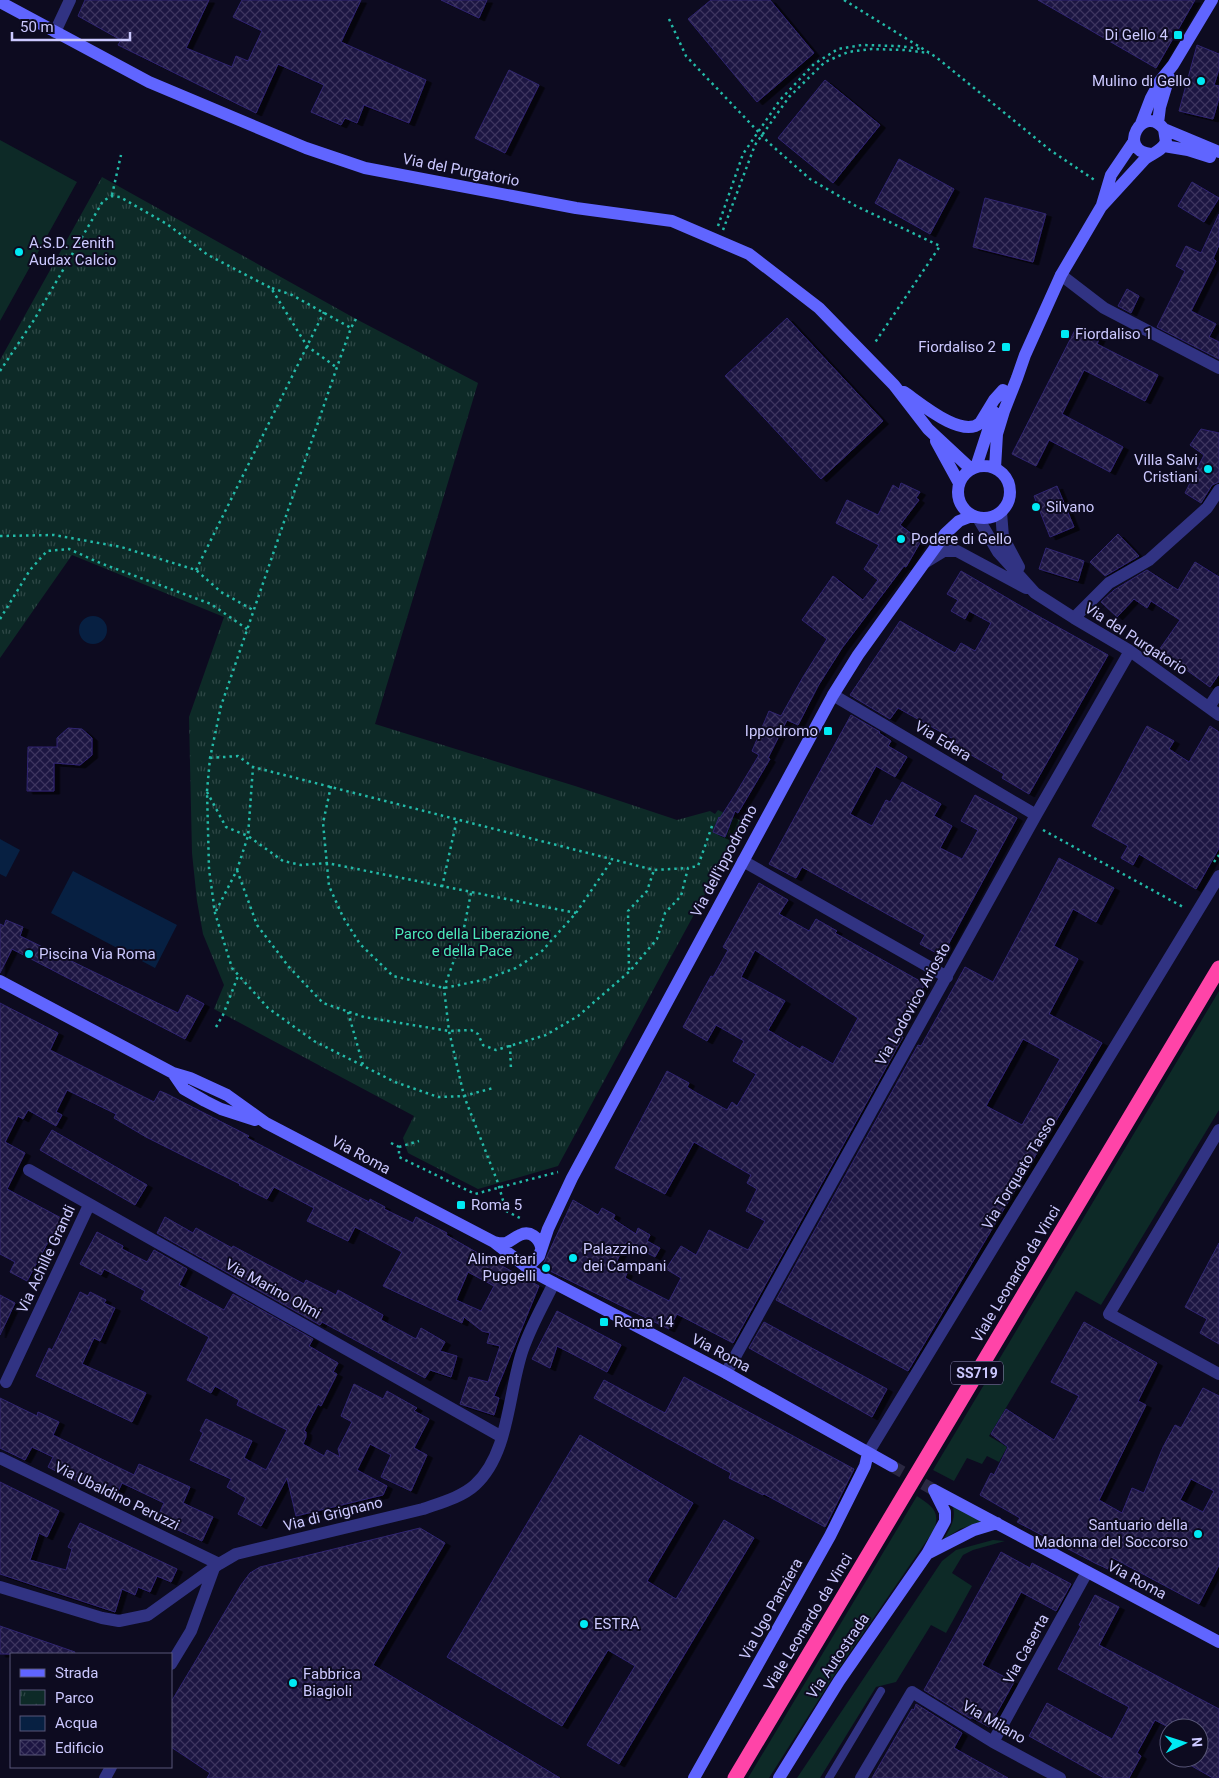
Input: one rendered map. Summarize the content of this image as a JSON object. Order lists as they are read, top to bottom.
{
  "streets": {
    "highway": ["Viale Leonardo da Vinci", "SS719"],
    "street": [
      "Via del Purgatorio",
      "Via Edera",
      "Via dell'ippodromo",
      "Via Lodovico Ariosto",
      "Via Roma",
      "Via Torquato Tasso",
      "Via Achille Grandi",
      "Via Marino Olmi",
      "Via Ubaldino Peruzzi",
      "Via di Grignano",
      "Via Ugo Panziera",
      "Via Caserta",
      "Via Autostrada",
      "Via Milano"
    ]
  },
  "crossings": [
    ["Via del Purgatorio", "Via dell'ippodromo"],
    ["Via del Purgatorio", "Via Lodovico Ariosto"],
    ["Via Edera", "Via dell'ippodromo"],
    ["Via Edera", "Via Lodovico Ariosto"],
    ["Via dell'ippodromo", "Via Roma"],
    ["Via Lodovico Ariosto", "Via Roma"],
    ["Via Roma", "Via Torquato Tasso"],
    ["Via Roma", "Via di Grignano"],
    ["Via Roma", "Via Ugo Panziera"],
    ["Via Roma", "Via Caserta"],
    ["Via Roma", "Via Autostrada"],
    ["Via Torquato Tasso", "Via Ugo Panziera"],
    ["Via Achille Grandi", "Via Marino Olmi"],
    ["Via Marino Olmi", "Via di Grignano"],
    ["Via Ubaldino Peruzzi", "Via di Grignano"],
    ["Via Caserta", "Via Milano"]
  ],
  "parks": ["Parco della Liberazione e della Pace"],
  "places": {
    "transit": [
      "Di Gello 4",
      "Fiordaliso 1",
      "Fiordaliso 2",
      "Ippodromo",
      "Roma 5",
      "Roma 14"
    ],
    "other": [
      "Mulino di Gello",
      "A.S.D. Zenith Audax Calcio",
      "Villa Salvi Cristiani",
      "Silvano",
      "Podere di Gello",
      "Piscina Via Roma",
      "Palazzino dei Campani",
      "Alimentari Puggelli",
      "Santuario della Madonna del Soccorso",
      "ESTRA",
      "Fabbrica Biagioli"
    ]
  },
  "legend": [
    "Strada",
    "Parco",
    "Acqua",
    "Edificio"
  ],
  "scale_bar": "50 m",
  "north": "right"
}
